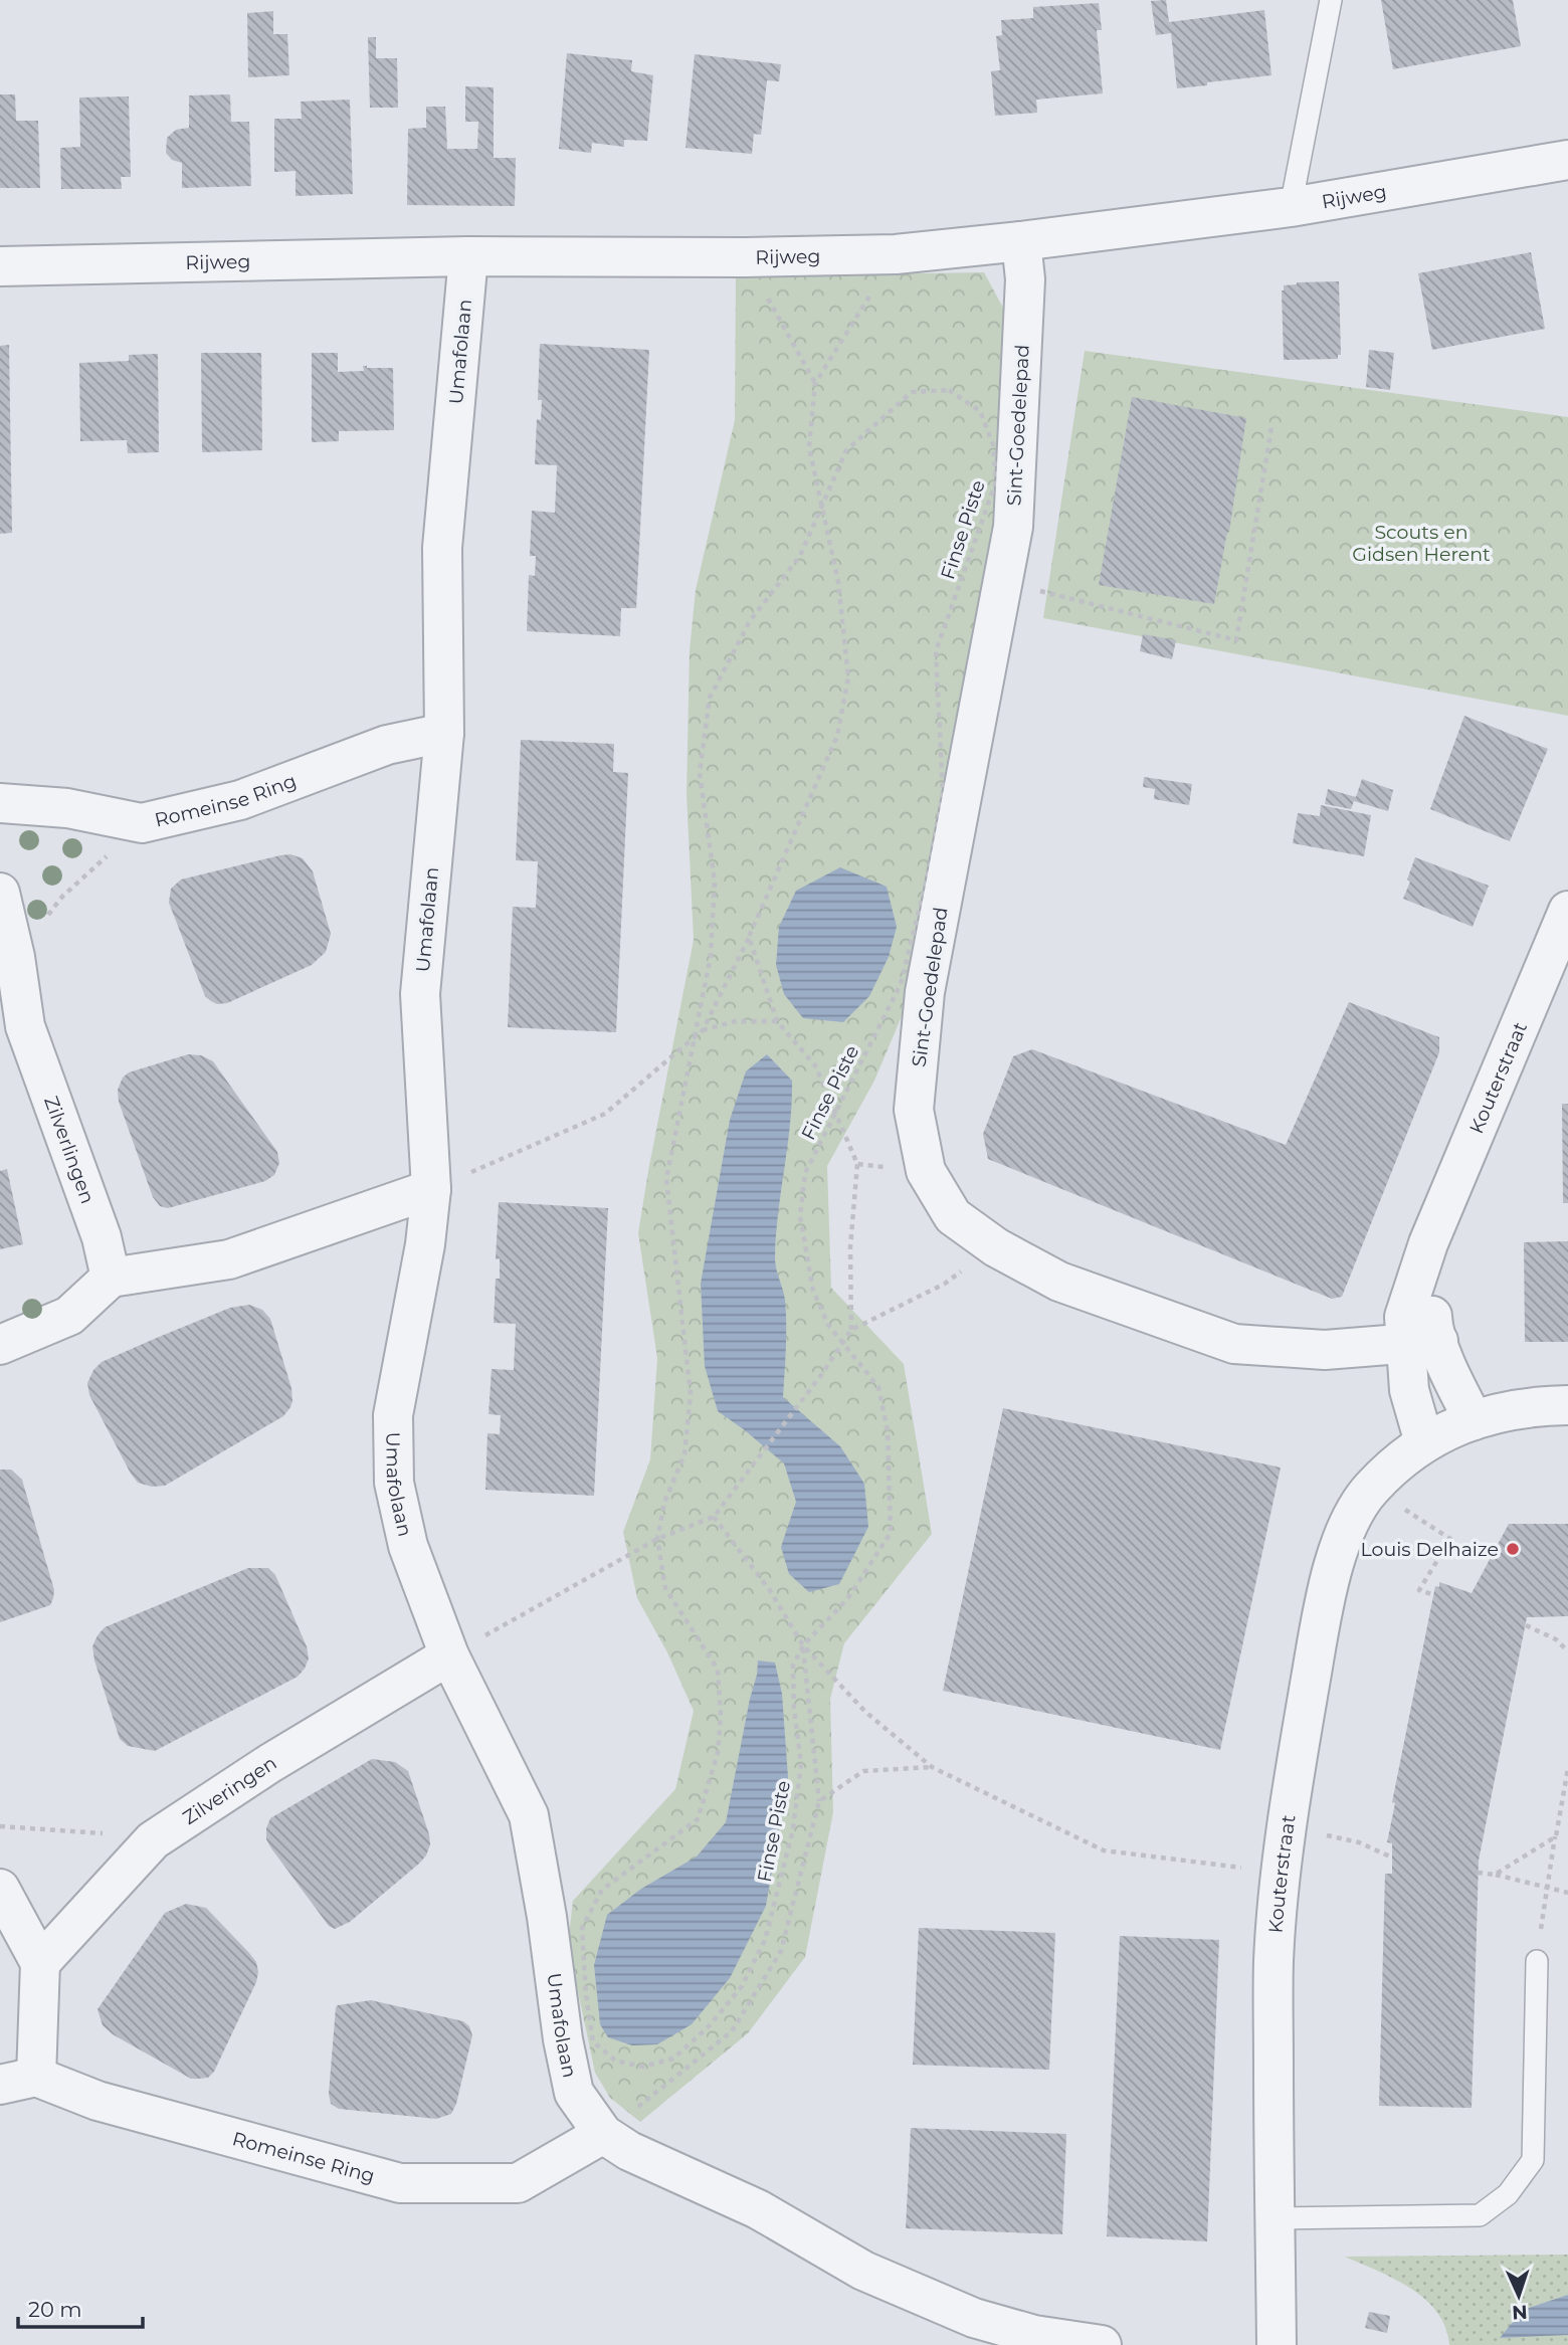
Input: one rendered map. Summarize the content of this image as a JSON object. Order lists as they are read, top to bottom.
{
  "streets": {
    "street": [
      "Rijweg",
      "Umafolaan",
      "Sint-Goedelepad",
      "Romeinse Ring",
      "Kouterstraat",
      "Zilverlingen",
      "Zilveringen"
    ],
    "path": ["Finse Piste"]
  },
  "crossings": [
    ["Rijweg", "Umafolaan"],
    ["Rijweg", "Sint-Goedelepad"],
    ["Umafolaan", "Romeinse Ring"],
    ["Umafolaan", "Zilveringen"],
    ["Sint-Goedelepad", "Kouterstraat"]
  ],
  "parks": ["Scouts en Gidsen Herent"],
  "places": ["Louis Delhaize"],
  "scale_bar": "20 m",
  "north": "bottom"
}
